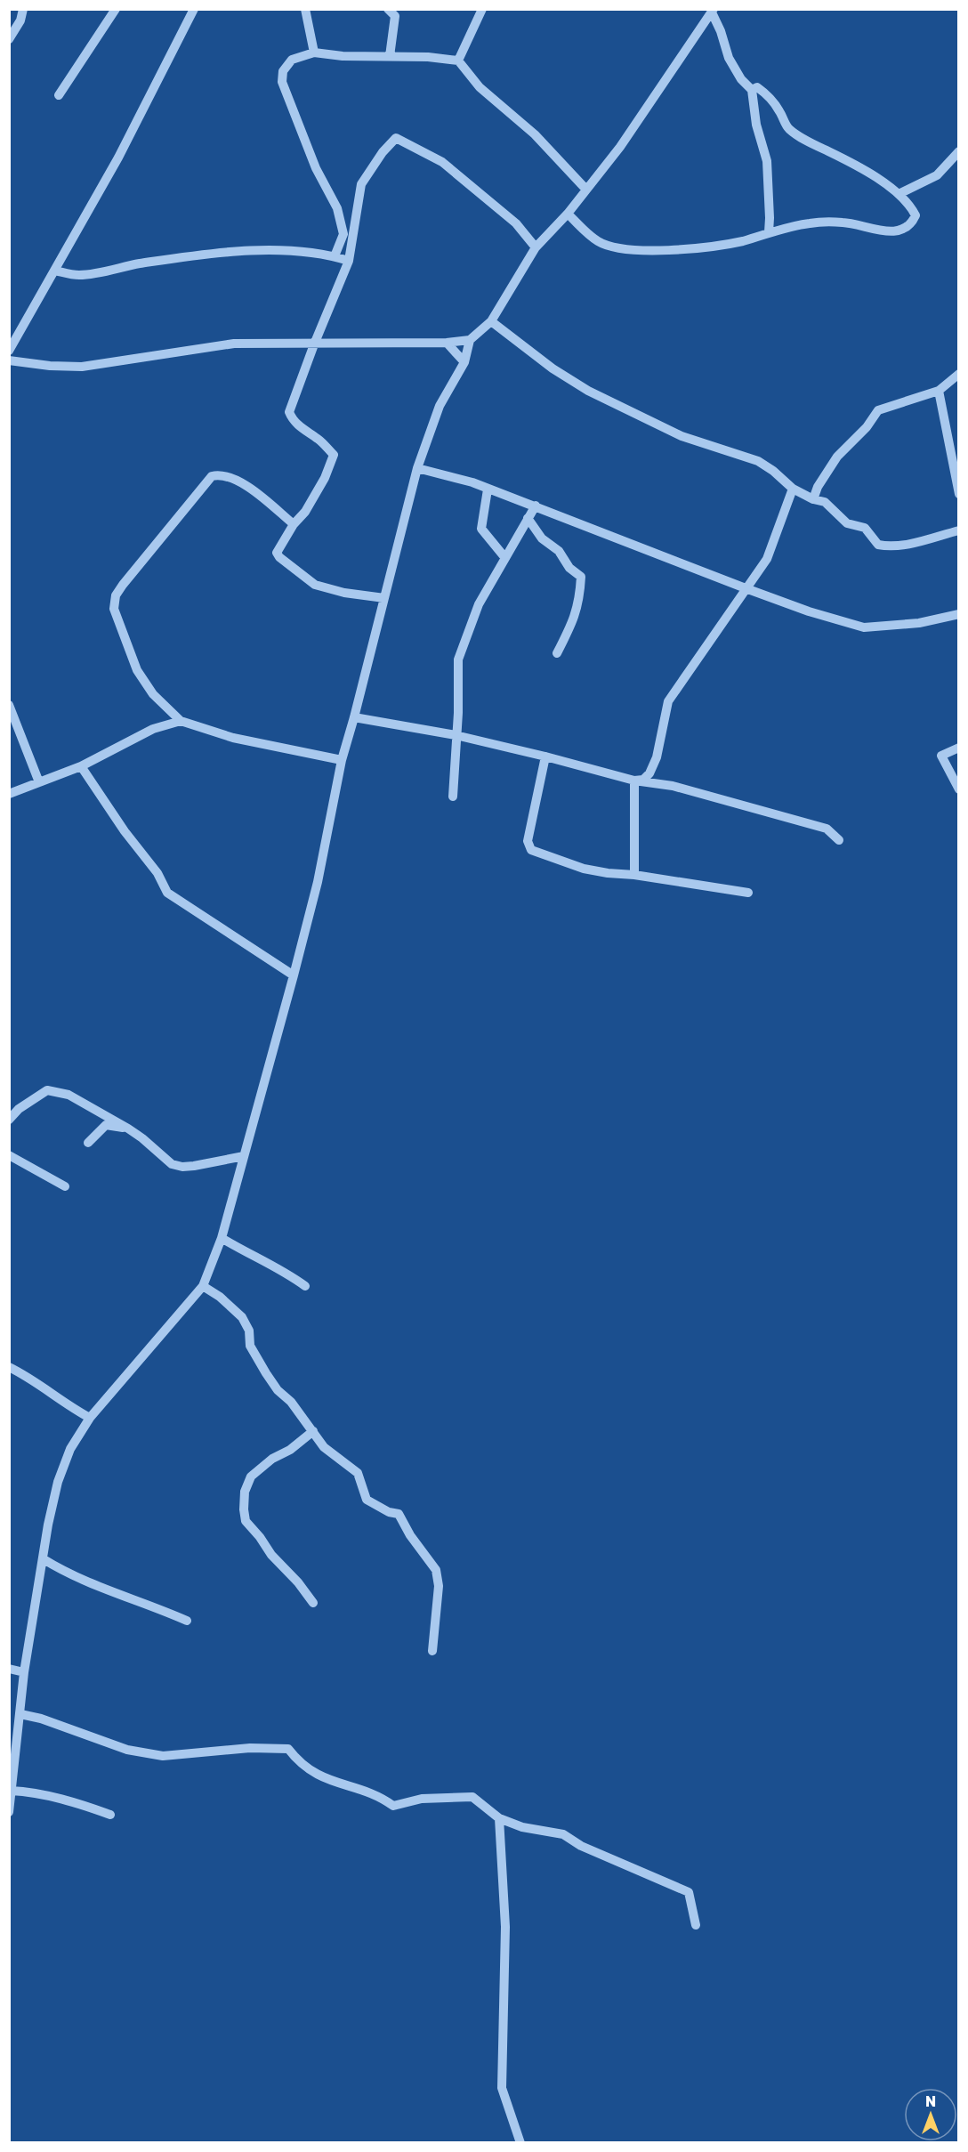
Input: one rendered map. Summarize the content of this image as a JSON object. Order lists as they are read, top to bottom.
{
  "north": "top"
}
